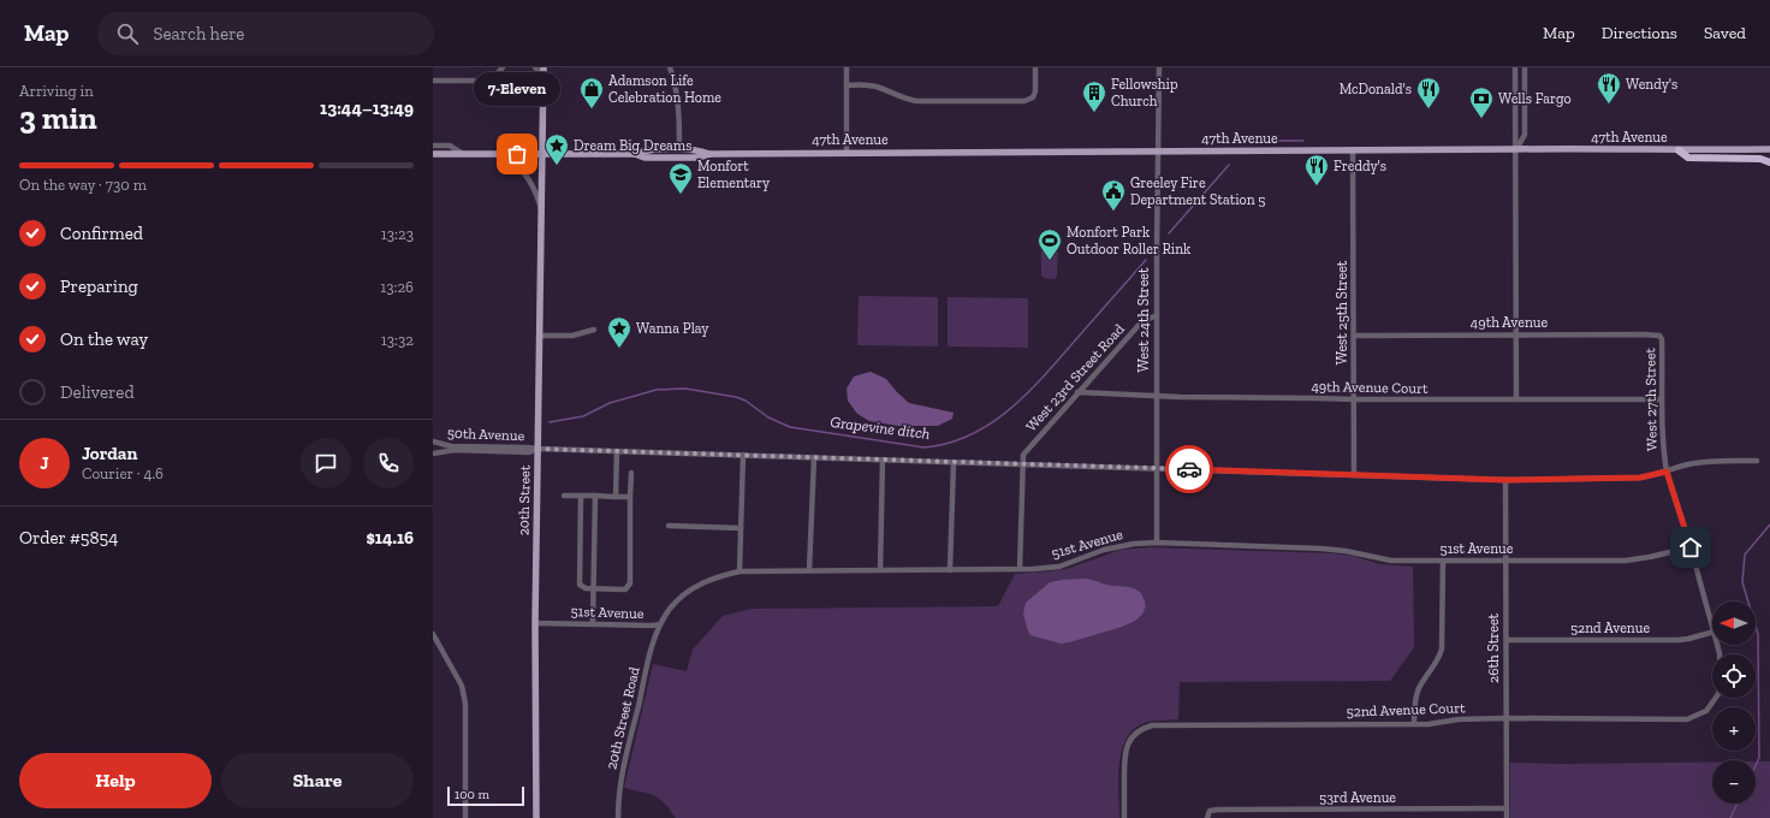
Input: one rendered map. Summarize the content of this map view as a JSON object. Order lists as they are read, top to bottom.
{
  "streets": {
    "main road": ["47th Avenue", "20th Street"],
    "street": [
      "West 25th Street",
      "West 24th Street",
      "49th Avenue",
      "West 23rd Street Road",
      "49th Avenue Court",
      "West 27th Street",
      "50th Avenue",
      "51st Avenue",
      "52nd Avenue",
      "26th Street",
      "52nd Avenue Court",
      "20th Street Road",
      "53rd Avenue"
    ]
  },
  "crossings": [
    ["47th Avenue", "West 25th Street"],
    ["47th Avenue", "West 24th Street"],
    ["47th Avenue", "20th Street"],
    ["West 25th Street", "49th Avenue"],
    ["West 25th Street", "49th Avenue Court"],
    ["West 25th Street", "50th Avenue"],
    ["West 24th Street", "West 23rd Street Road"],
    ["West 24th Street", "49th Avenue Court"],
    ["West 24th Street", "50th Avenue"],
    ["West 24th Street", "51st Avenue"],
    ["49th Avenue", "West 27th Street"],
    ["West 23rd Street Road", "49th Avenue Court"],
    ["West 23rd Street Road", "50th Avenue"],
    ["49th Avenue Court", "West 27th Street"],
    ["West 27th Street", "50th Avenue"],
    ["West 27th Street", "51st Avenue"],
    ["West 27th Street", "52nd Avenue Court"],
    ["50th Avenue", "20th Street"],
    ["50th Avenue", "26th Street"],
    ["20th Street", "51st Avenue"],
    ["51st Avenue", "26th Street"],
    ["51st Avenue", "20th Street Road"],
    ["52nd Avenue", "26th Street"],
    ["26th Street", "52nd Avenue Court"],
    ["26th Street", "53rd Avenue"]
  ],
  "water": ["Grapevine ditch"],
  "places": {
    "restaurant": ["Wendy's", "McDonald's", "Freddy's"],
    "shop": ["Adamson Life Celebration Home"],
    "building": ["Fellowship Church"],
    "bank": ["Wells Fargo"],
    "other": ["7-Eleven"],
    "place": ["Dream Big Dreams", "Wanna Play"],
    "school or university": ["Monfort Elementary"],
    "public building": ["Greeley Fire Department Station 5"],
    "sports": ["Monfort Park Outdoor Roller Rink"]
  },
  "scale_bar": "100 m",
  "north": "left",
  "page": {
    "header": "Map",
    "search": "Search here",
    "nav": ["Map", "Directions", "Saved"],
    "heading": ["3 min", "Arriving in", "13:44–13:49"],
    "panel": [
      "Jordan",
      "Courier · 4.6",
      "Order #5854",
      "$14.16"
    ],
    "bubble": "7-Eleven",
    "bar": "On the way · 730 m",
    "list": [
      ["Confirmed", "13:23"],
      ["Preparing", "13:26"],
      ["On the way", "13:32"],
      "Delivered"
    ],
    "round": "J",
    "map_buttons": ["+", "−"],
    "buttons": ["Help", "Share"],
    "scale": "100 m"
  }
}
